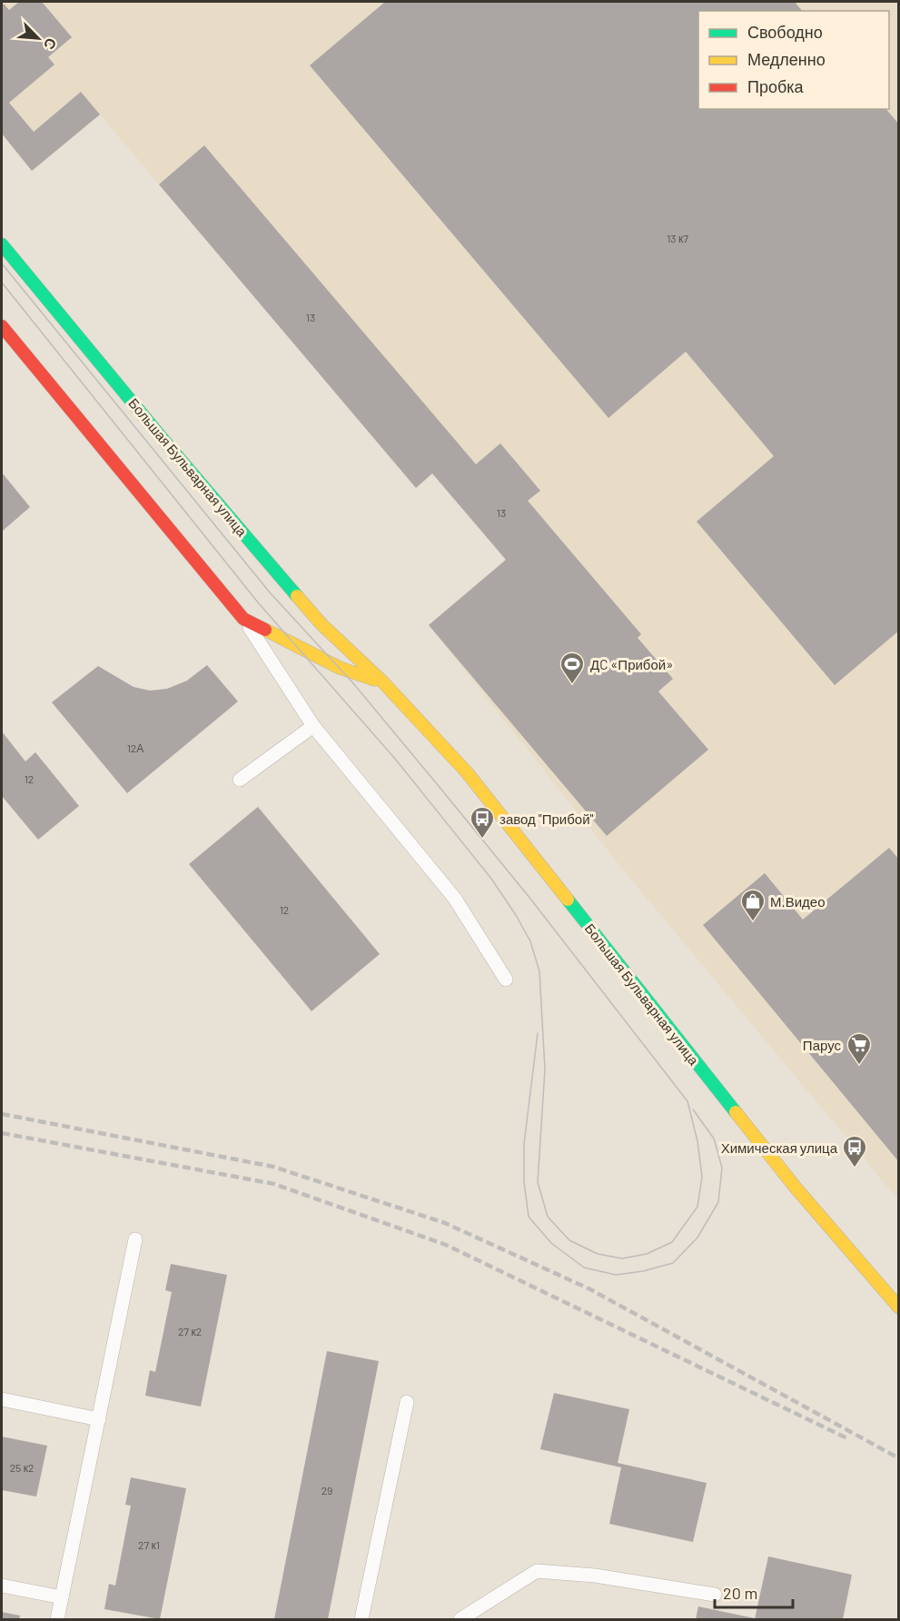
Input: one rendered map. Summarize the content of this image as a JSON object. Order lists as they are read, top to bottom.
{
  "streets": {
    "main road": ["Большая Бульварная улица"]
  },
  "places": {
    "sports": ["ДC «Прибой»"],
    "bus stop": ["завод \"Прибой\"", "Химическая улица"],
    "shop": ["М.Видео"],
    "supermarket": ["Парус"]
  },
  "house_numbers": [
    "13 к7",
    "13",
    "13",
    "12А",
    "12",
    "12",
    "27 к2",
    "25 к2",
    "29",
    "27 к1"
  ],
  "legend": ["Свободно", "Медленно", "Пробка"],
  "scale_bar": "20 m",
  "north": "bottom right"
}
